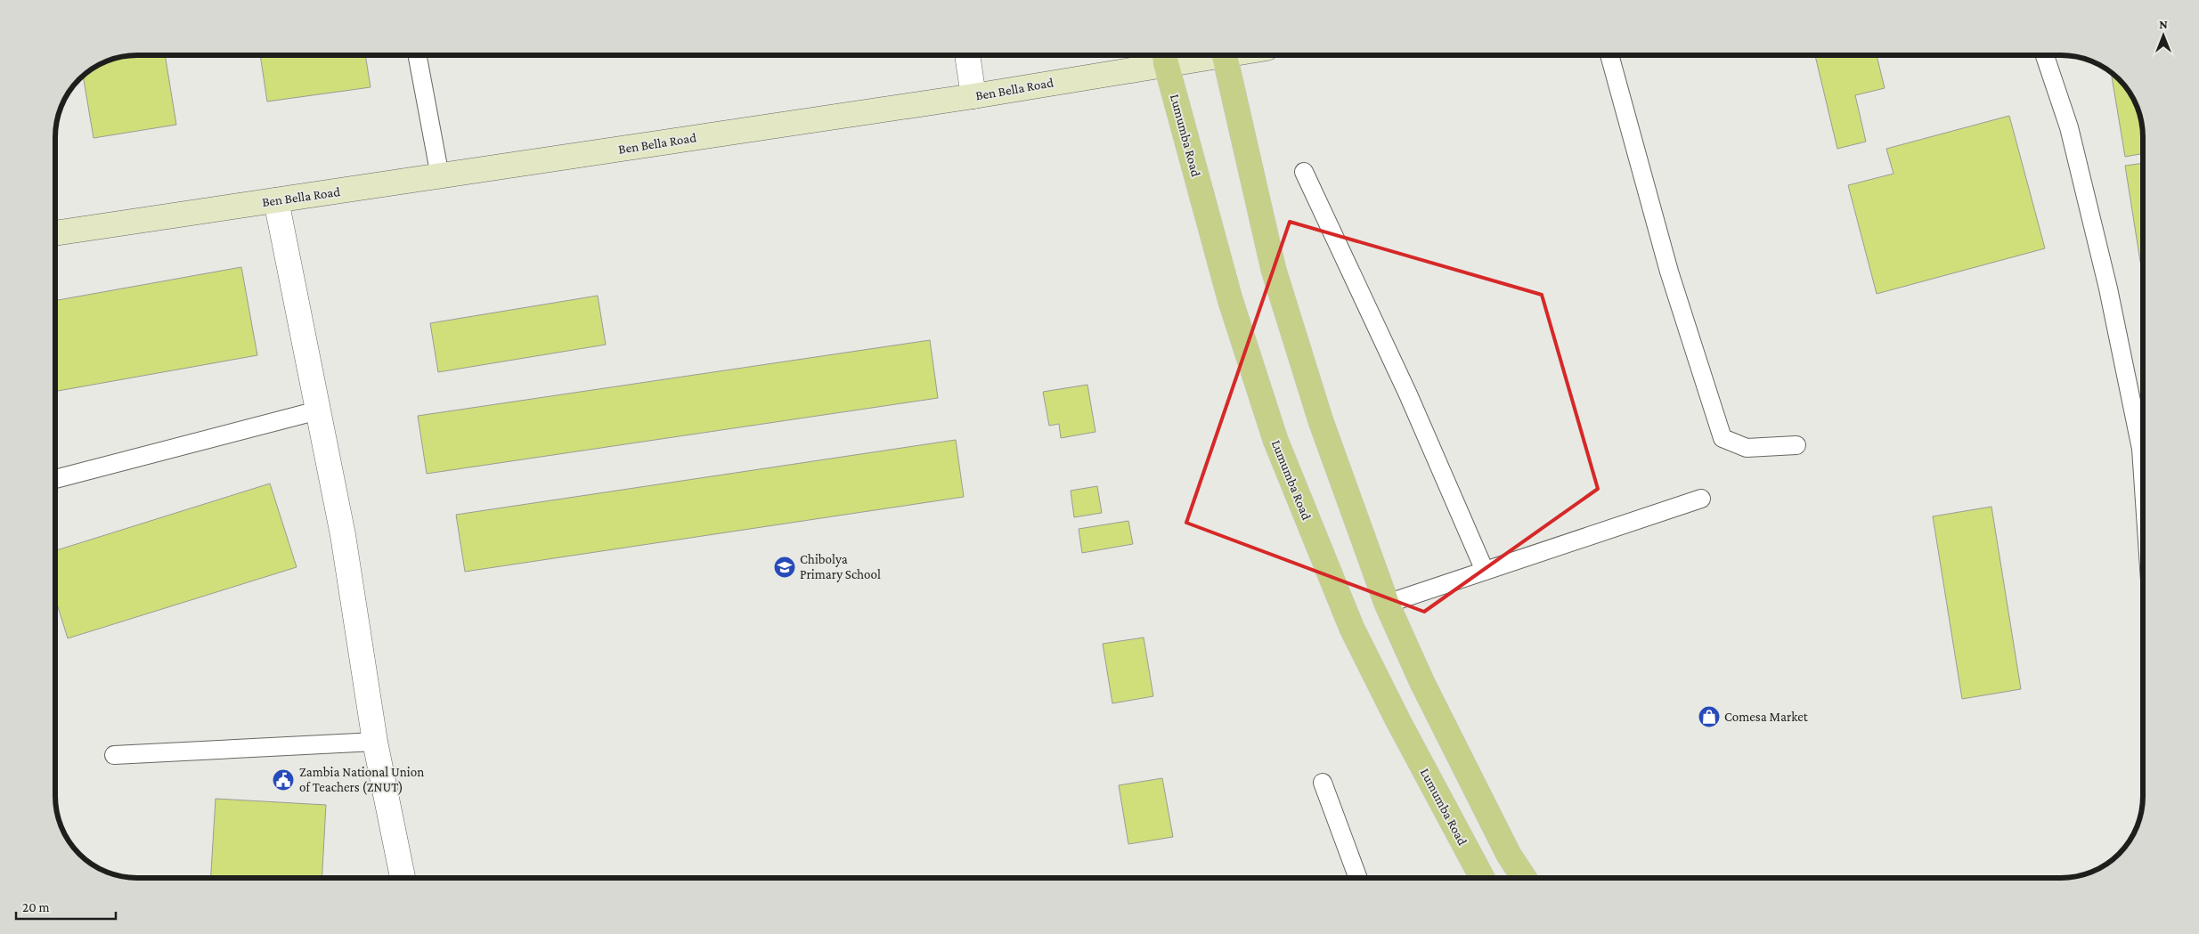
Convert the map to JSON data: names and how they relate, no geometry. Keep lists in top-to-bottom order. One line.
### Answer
{"streets":{"main road":["Ben Bella Road","Lumumba Road"]},"crossings":[["Ben Bella Road","Lumumba Road"]],"places":{"school or university":["Chibolya Primary School"],"shop":["Comesa Market"],"public building":["Zambia National Union of Teachers (ZNUT)"]},"scale_bar":"20 m","north":"top"}
